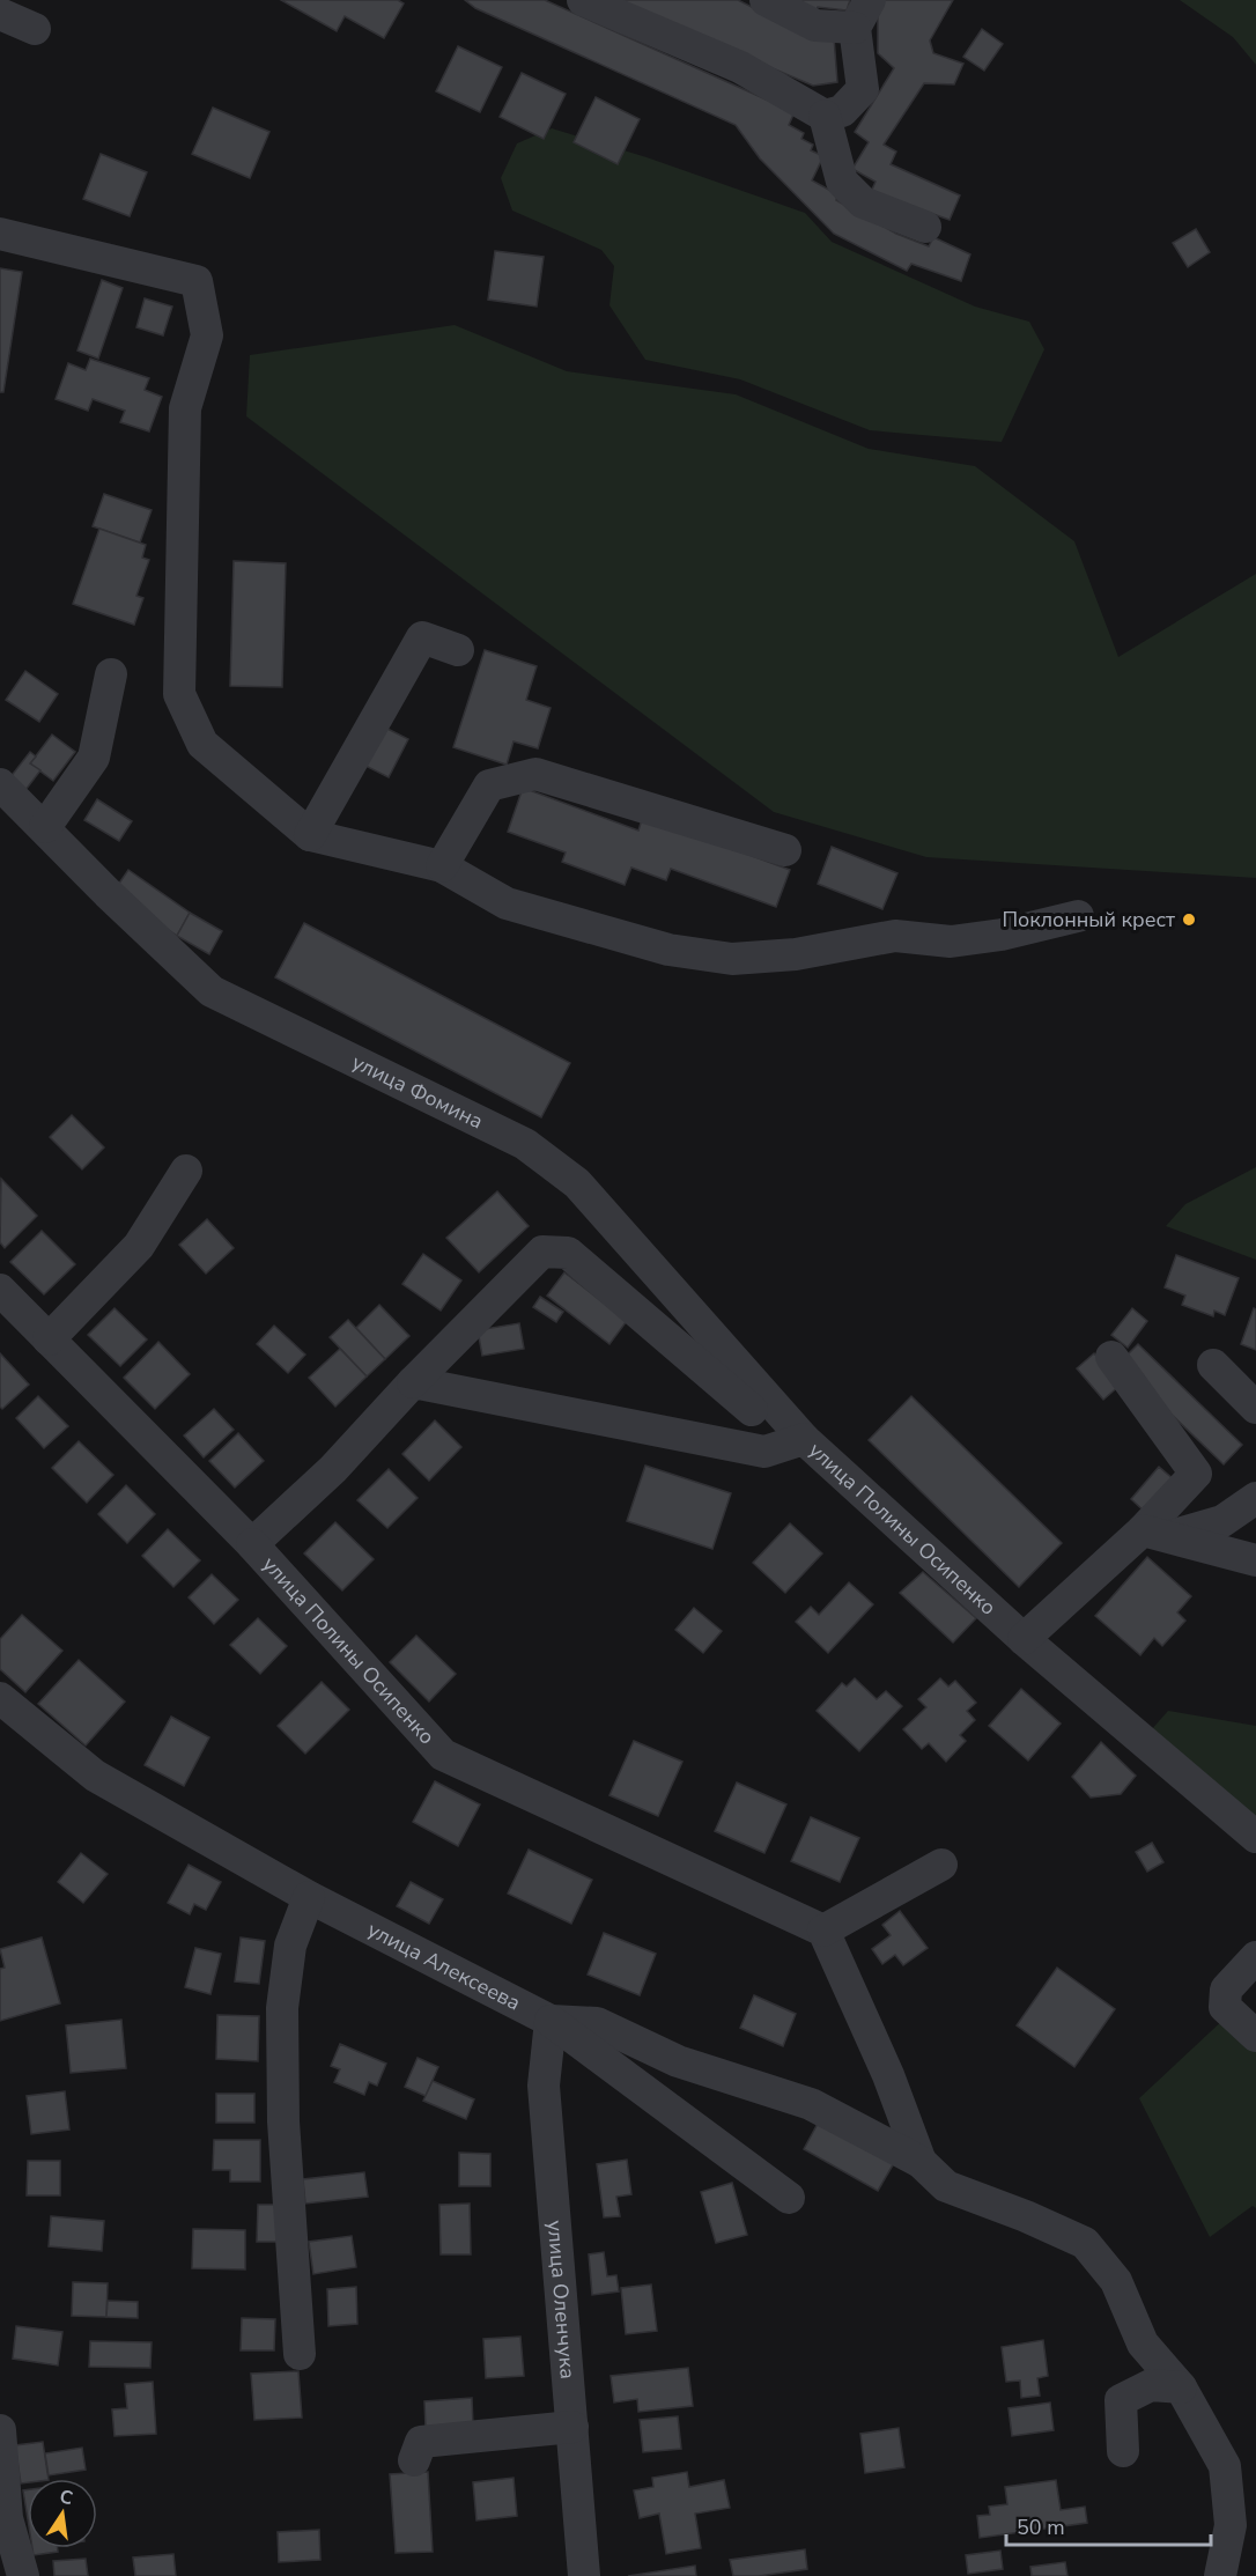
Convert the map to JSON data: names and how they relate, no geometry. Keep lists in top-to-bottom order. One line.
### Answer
{"streets":{"street":["улица Фомина","улица Полины Осипенко","улица Алексеева","улица Оленчука"]},"crossings":[["улица Фомина","улица Полины Осипенко"],["улица Алексеева","улица Оленчука"]],"places":["Поклонный крест"],"scale_bar":"50 m","north":"top"}
